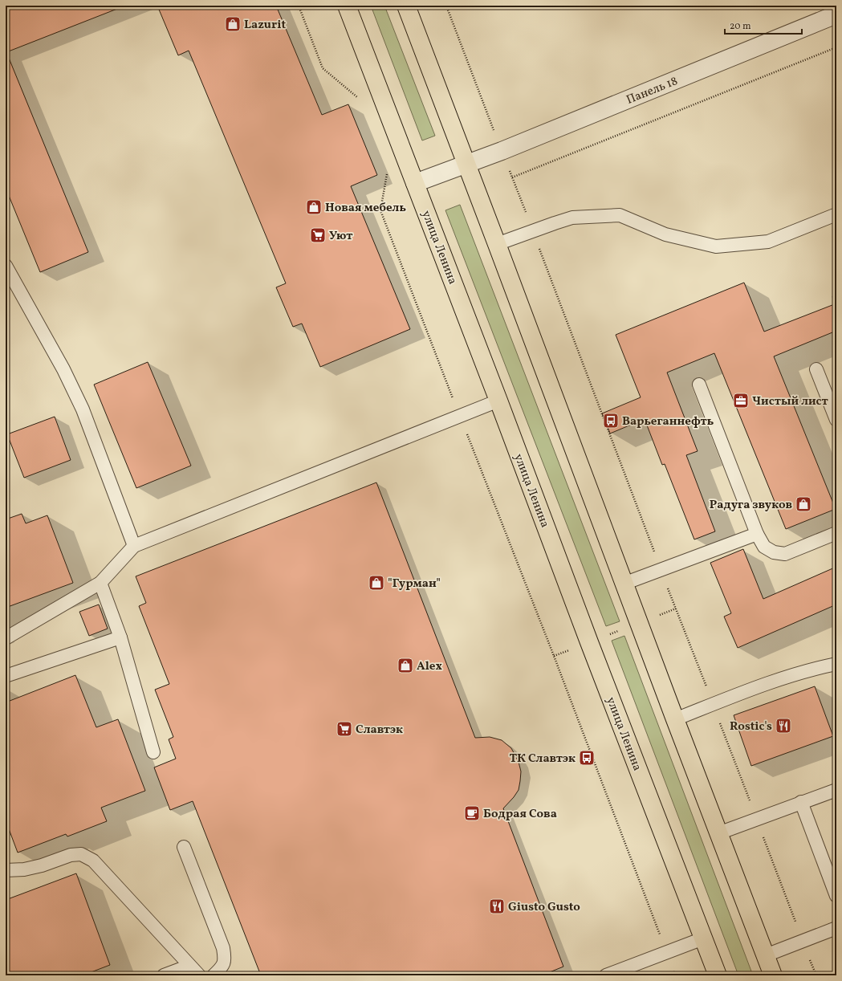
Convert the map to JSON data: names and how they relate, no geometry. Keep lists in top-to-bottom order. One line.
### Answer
{"streets":{"main road":["улица Ленина"],"street":["Панель 18"]},"crossings":[["Панель 18","улица Ленина"]],"places":{"shop":["Lazurit","Новая мебель","Радуга звуков","\"Гурман\"","Alex"],"supermarket":["Уют","Славтэк"],"office":["Чистый лист"],"bus stop":["Варьеганнефть","ТК Славтэк"],"restaurant":["Rostic's","Giusto Gusto"],"cafe":["Бодрая Сова"]},"scale_bar":"20 m"}
